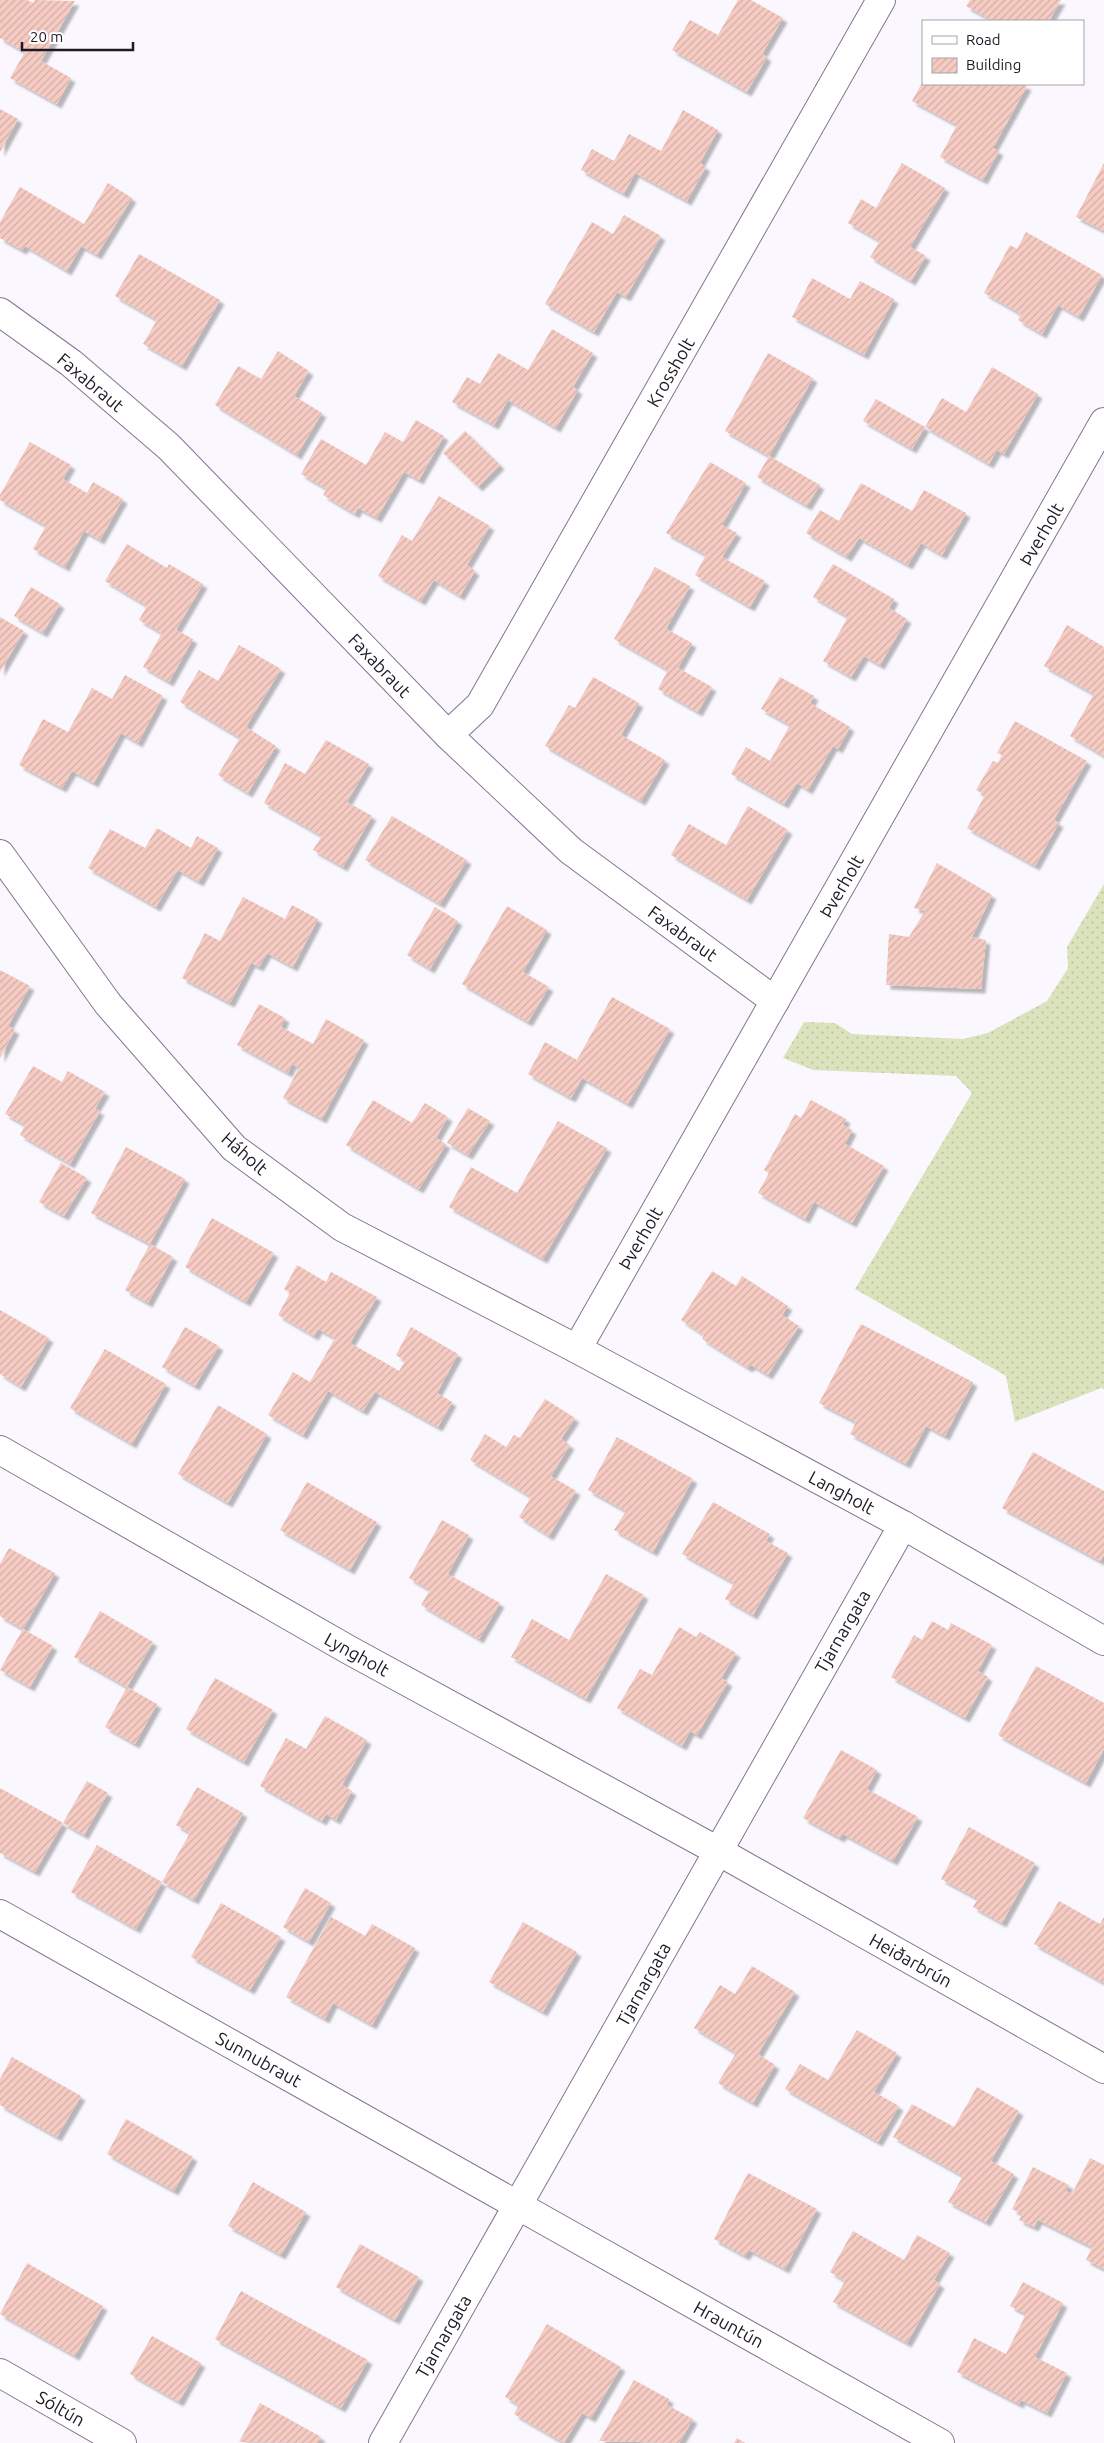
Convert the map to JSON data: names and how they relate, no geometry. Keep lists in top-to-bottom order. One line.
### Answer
{"streets":{"street":["Krossholt","Faxabraut","Þverholt","Háholt","Langholt","Tjarnargata","Lyngholt","Heiðarbrún","Sunnubraut","Hrauntún","Sóltún"]},"crossings":[["Krossholt","Faxabraut"],["Faxabraut","Þverholt"],["Þverholt","Háholt"],["Þverholt","Langholt"],["Háholt","Langholt"],["Langholt","Tjarnargata"],["Tjarnargata","Lyngholt"],["Tjarnargata","Heiðarbrún"],["Tjarnargata","Sunnubraut"],["Tjarnargata","Hrauntún"],["Lyngholt","Heiðarbrún"],["Sunnubraut","Hrauntún"]],"legend":["Road","Building"],"scale_bar":"20 m"}
